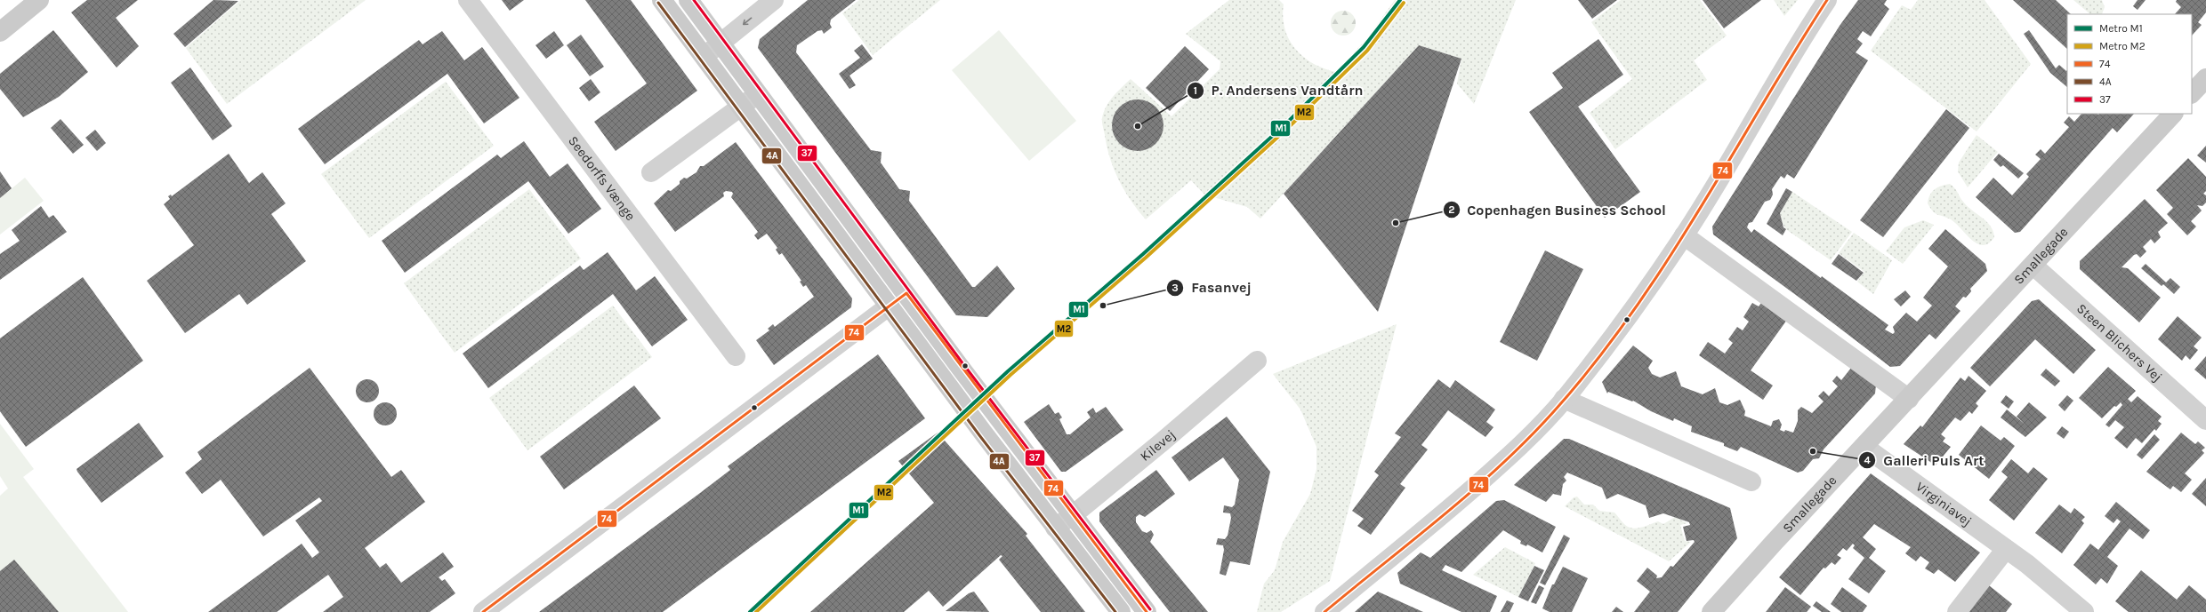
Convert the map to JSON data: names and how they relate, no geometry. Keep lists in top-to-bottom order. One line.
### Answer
{"streets":{"street":["Seedorffs Vænge","Smallegade","Steen Blichers Vej","Kilevej","Virginiavej"]},"crossings":[["Smallegade","Steen Blichers Vej"],["Smallegade","Virginiavej"]],"places":["P. Andersens Vandtårn","Copenhagen Business School","Fasanvej","Galleri Puls Art"],"lines":["metro line M1","transit line 74","transit line 37","metro line M2","transit line 4A"],"legend":["Metro M1","Metro M2","74","4A","37"]}
